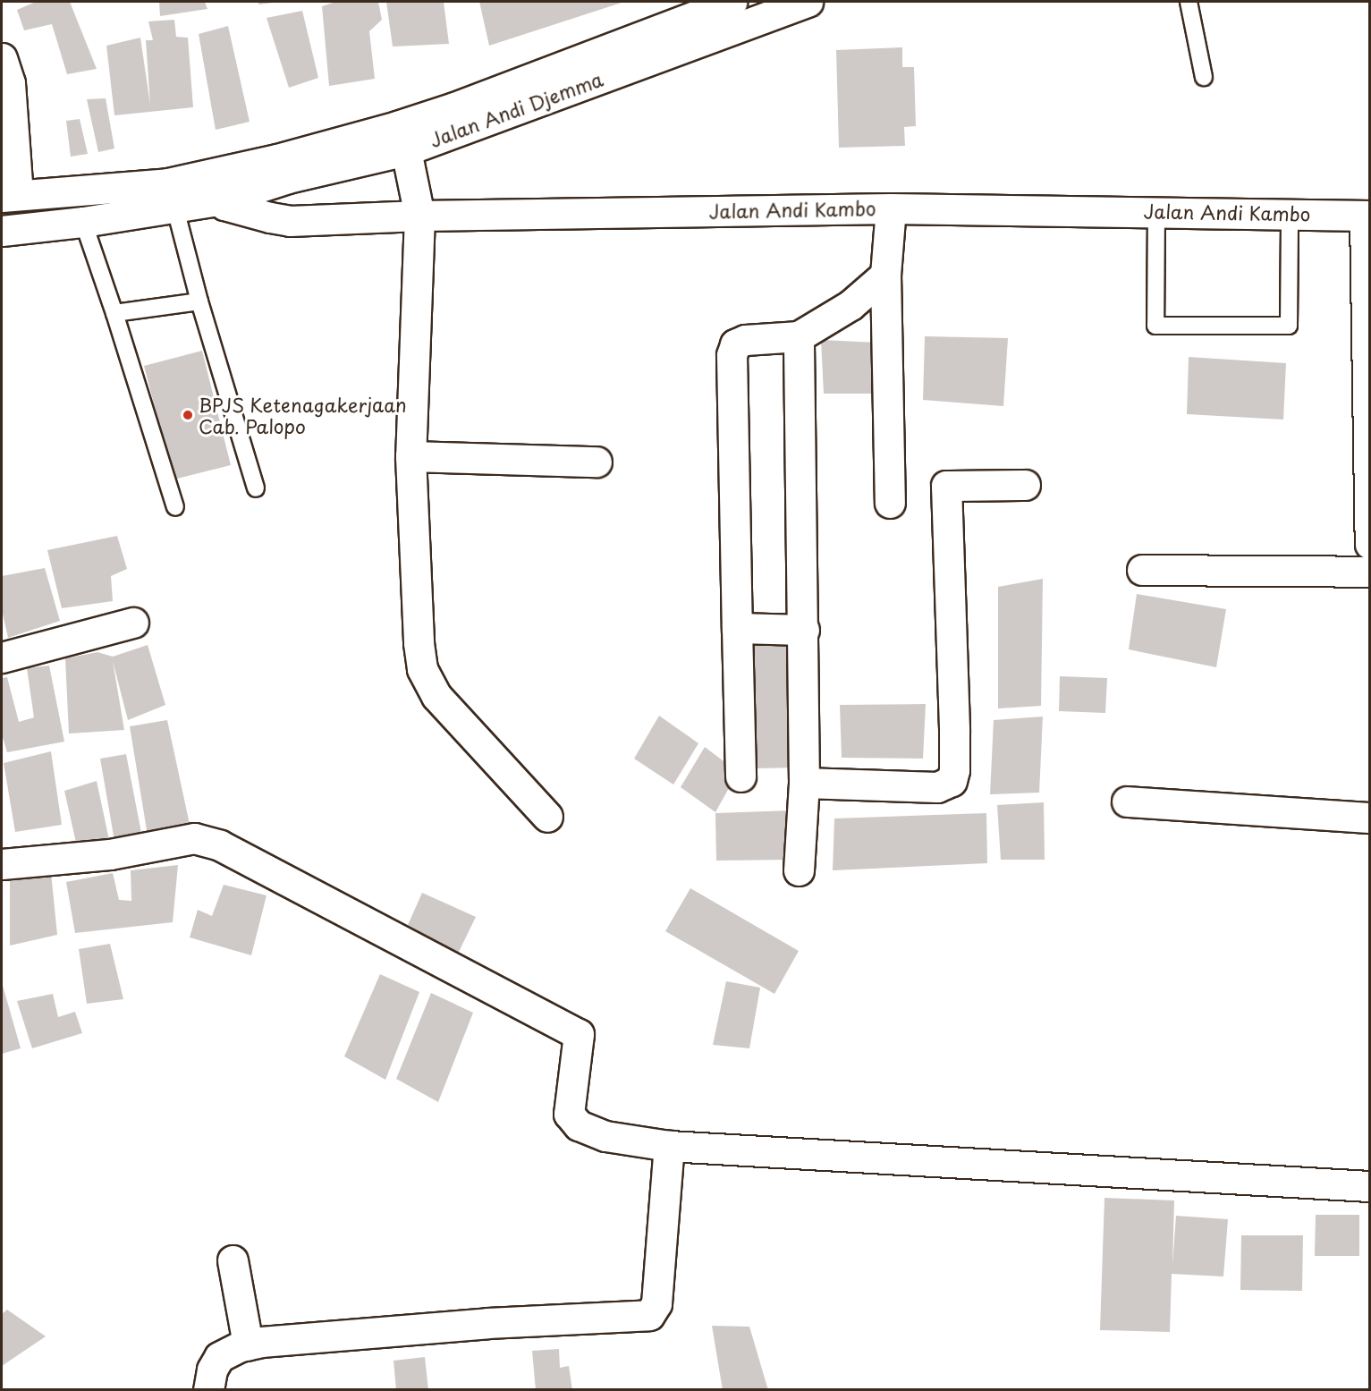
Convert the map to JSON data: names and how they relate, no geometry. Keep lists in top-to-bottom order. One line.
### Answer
{"streets":{"main road":["Jalan Andi Djemma","Jalan Andi Kambo"]},"crossings":[["Jalan Andi Djemma","Jalan Andi Kambo"]],"places":["BPJS Ketenagakerjaan Cab. Palopo"]}
